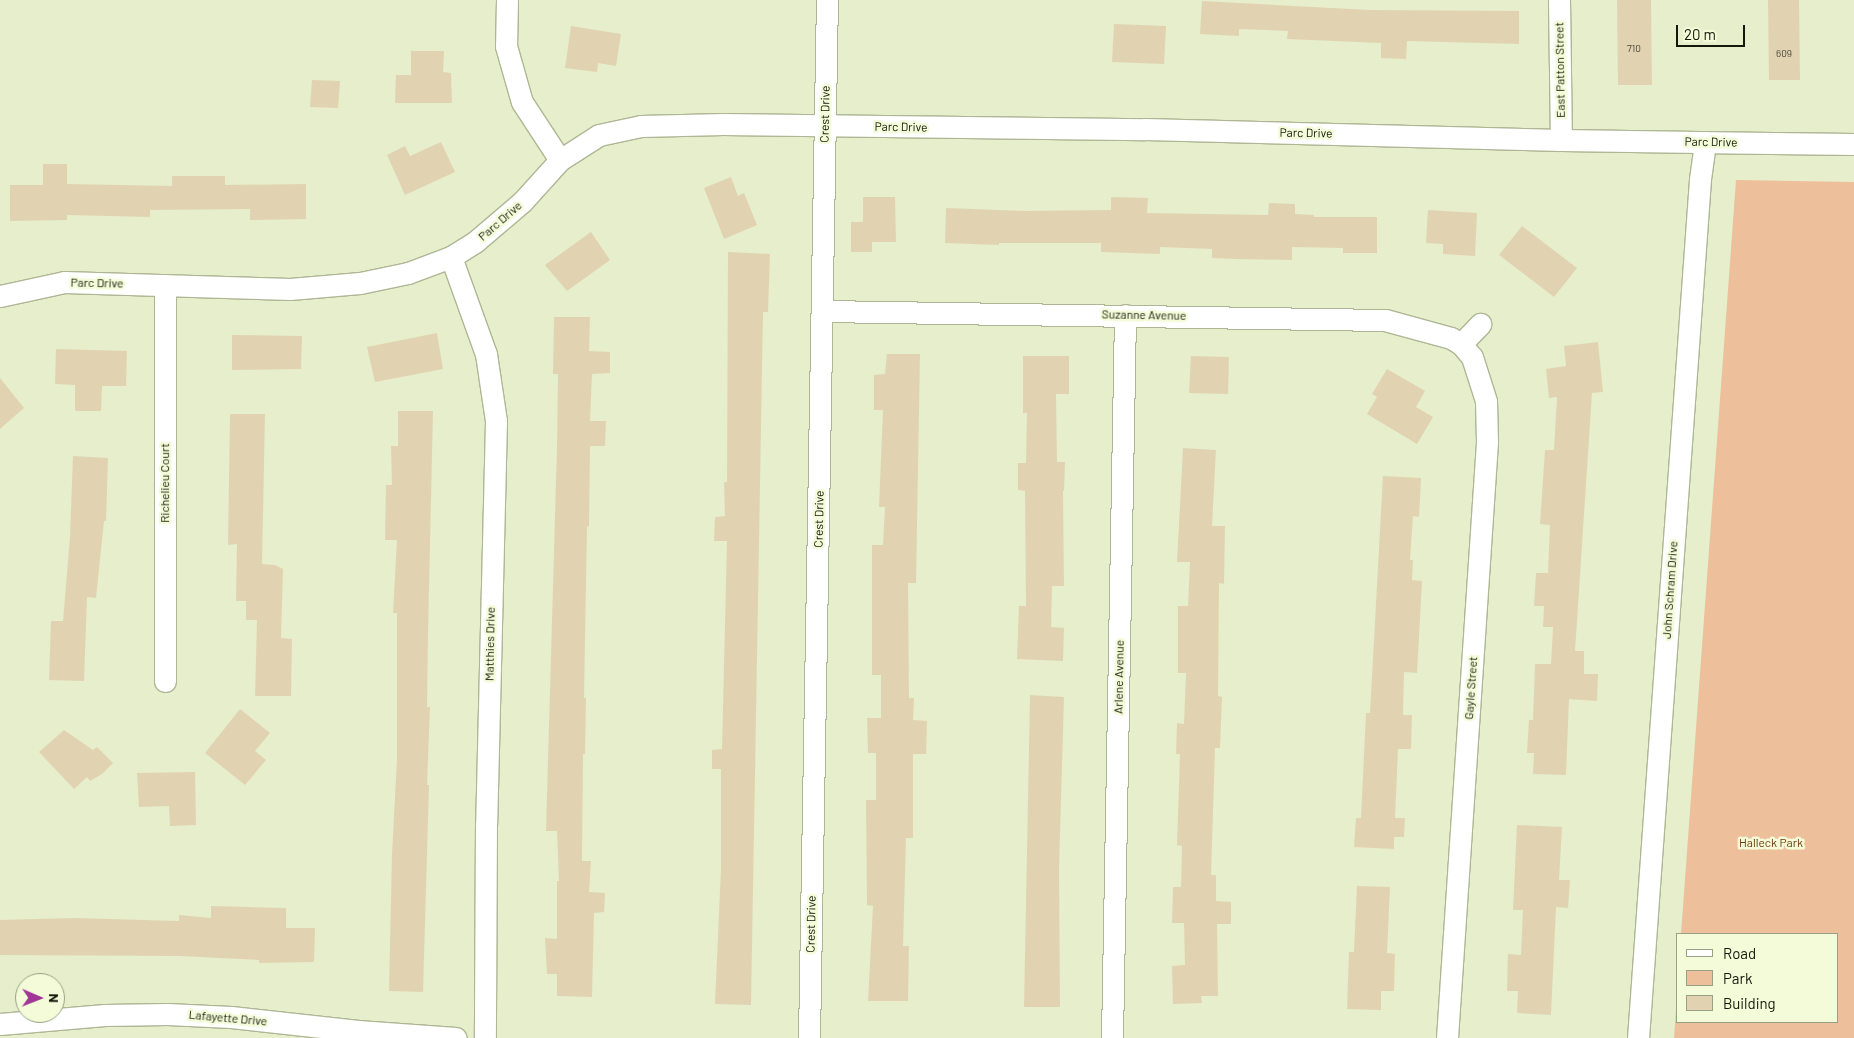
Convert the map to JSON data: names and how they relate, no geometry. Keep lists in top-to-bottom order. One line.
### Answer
{"streets":{"street":["East Patton Street","Crest Drive","Parc Drive","Suzanne Avenue","Richelieu Court","John Schram Drive","Matthies Drive","Arlene Avenue","Gayle Street","Lafayette Drive"]},"crossings":[["East Patton Street","Parc Drive"],["Crest Drive","Parc Drive"],["Crest Drive","Suzanne Avenue"],["Parc Drive","Richelieu Court"],["Parc Drive","John Schram Drive"],["Parc Drive","Matthies Drive"],["Suzanne Avenue","Arlene Avenue"],["Suzanne Avenue","Gayle Street"]],"parks":["Halleck Park"],"house_numbers":["710","609"],"legend":["Road","Park","Building"],"scale_bar":"20 m","north":"right"}
